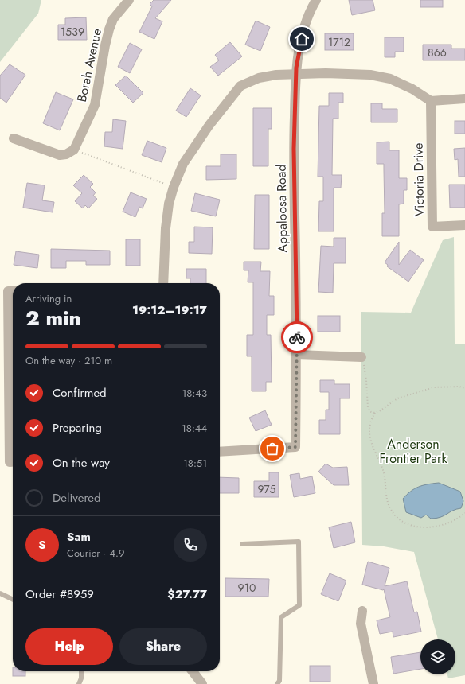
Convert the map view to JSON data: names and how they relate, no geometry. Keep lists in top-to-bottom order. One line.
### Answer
{"streets":{"street":["Borah Avenue","Victoria Drive","Appaloosa Road"]},"parks":["Anderson Frontier Park"],"house_numbers":["1539","1712","866","975","910"],"page":{"heading":["2 min","Arriving in","19:12–19:17"],"panel":["Sam","Courier · 4.9","Order #8959","$27.77"],"bar":"On the way · 210 m","list":[["Confirmed","18:43"],["Preparing","18:44"],["On the way","18:51"],"Delivered"],"round":"S","buttons":["Help","Share"]}}
